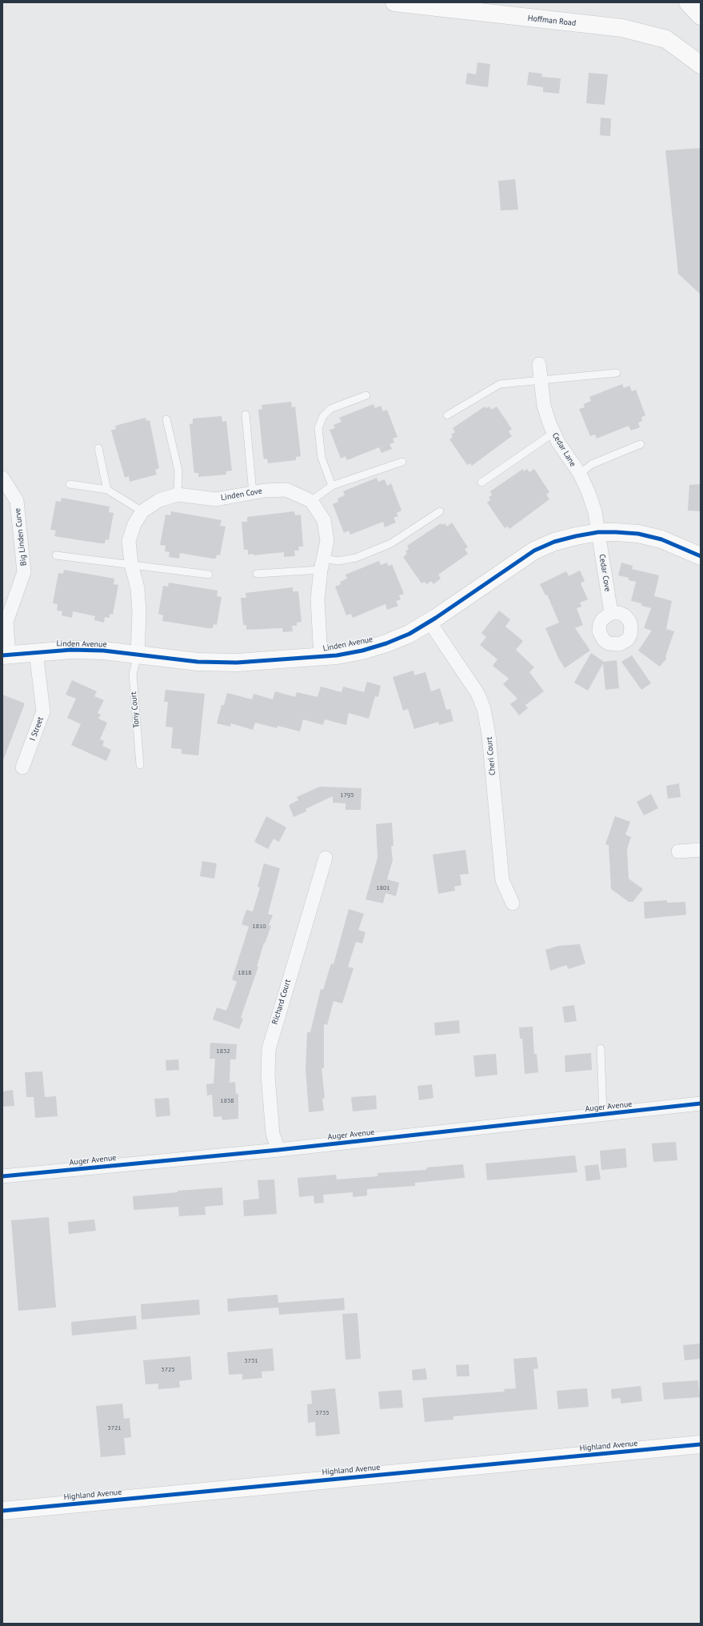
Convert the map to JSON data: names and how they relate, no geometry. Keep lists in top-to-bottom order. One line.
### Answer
{"streets":{"street":["Hoffman Road","Cedar Lane","Linden Cove","Big Linden Curve","Cedar Cove","Linden Avenue","I Street","Cheri Court","Richard Court","Auger Avenue","Highland Avenue"],"lane":["Tony Court"]},"crossings":[["Cedar Lane","Cedar Cove"],["Cedar Lane","Linden Avenue"],["Linden Cove","Linden Avenue"],["Linden Cove","Tony Court"],["Big Linden Curve","Linden Avenue"],["Cedar Cove","Linden Avenue"],["Linden Avenue","Tony Court"],["Linden Avenue","I Street"],["Linden Avenue","Cheri Court"],["Richard Court","Auger Avenue"]],"house_numbers":["1795","1801","1810","1818","1832","1838","3731","3725","3735","3721"]}
